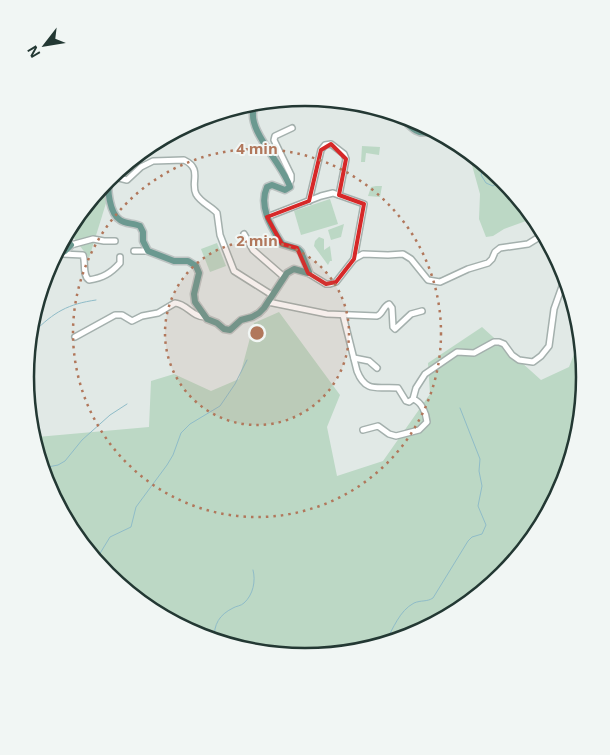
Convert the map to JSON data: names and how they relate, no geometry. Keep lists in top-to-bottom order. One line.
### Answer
{"north":"bottom left","rings":["4 min","2 min"]}
